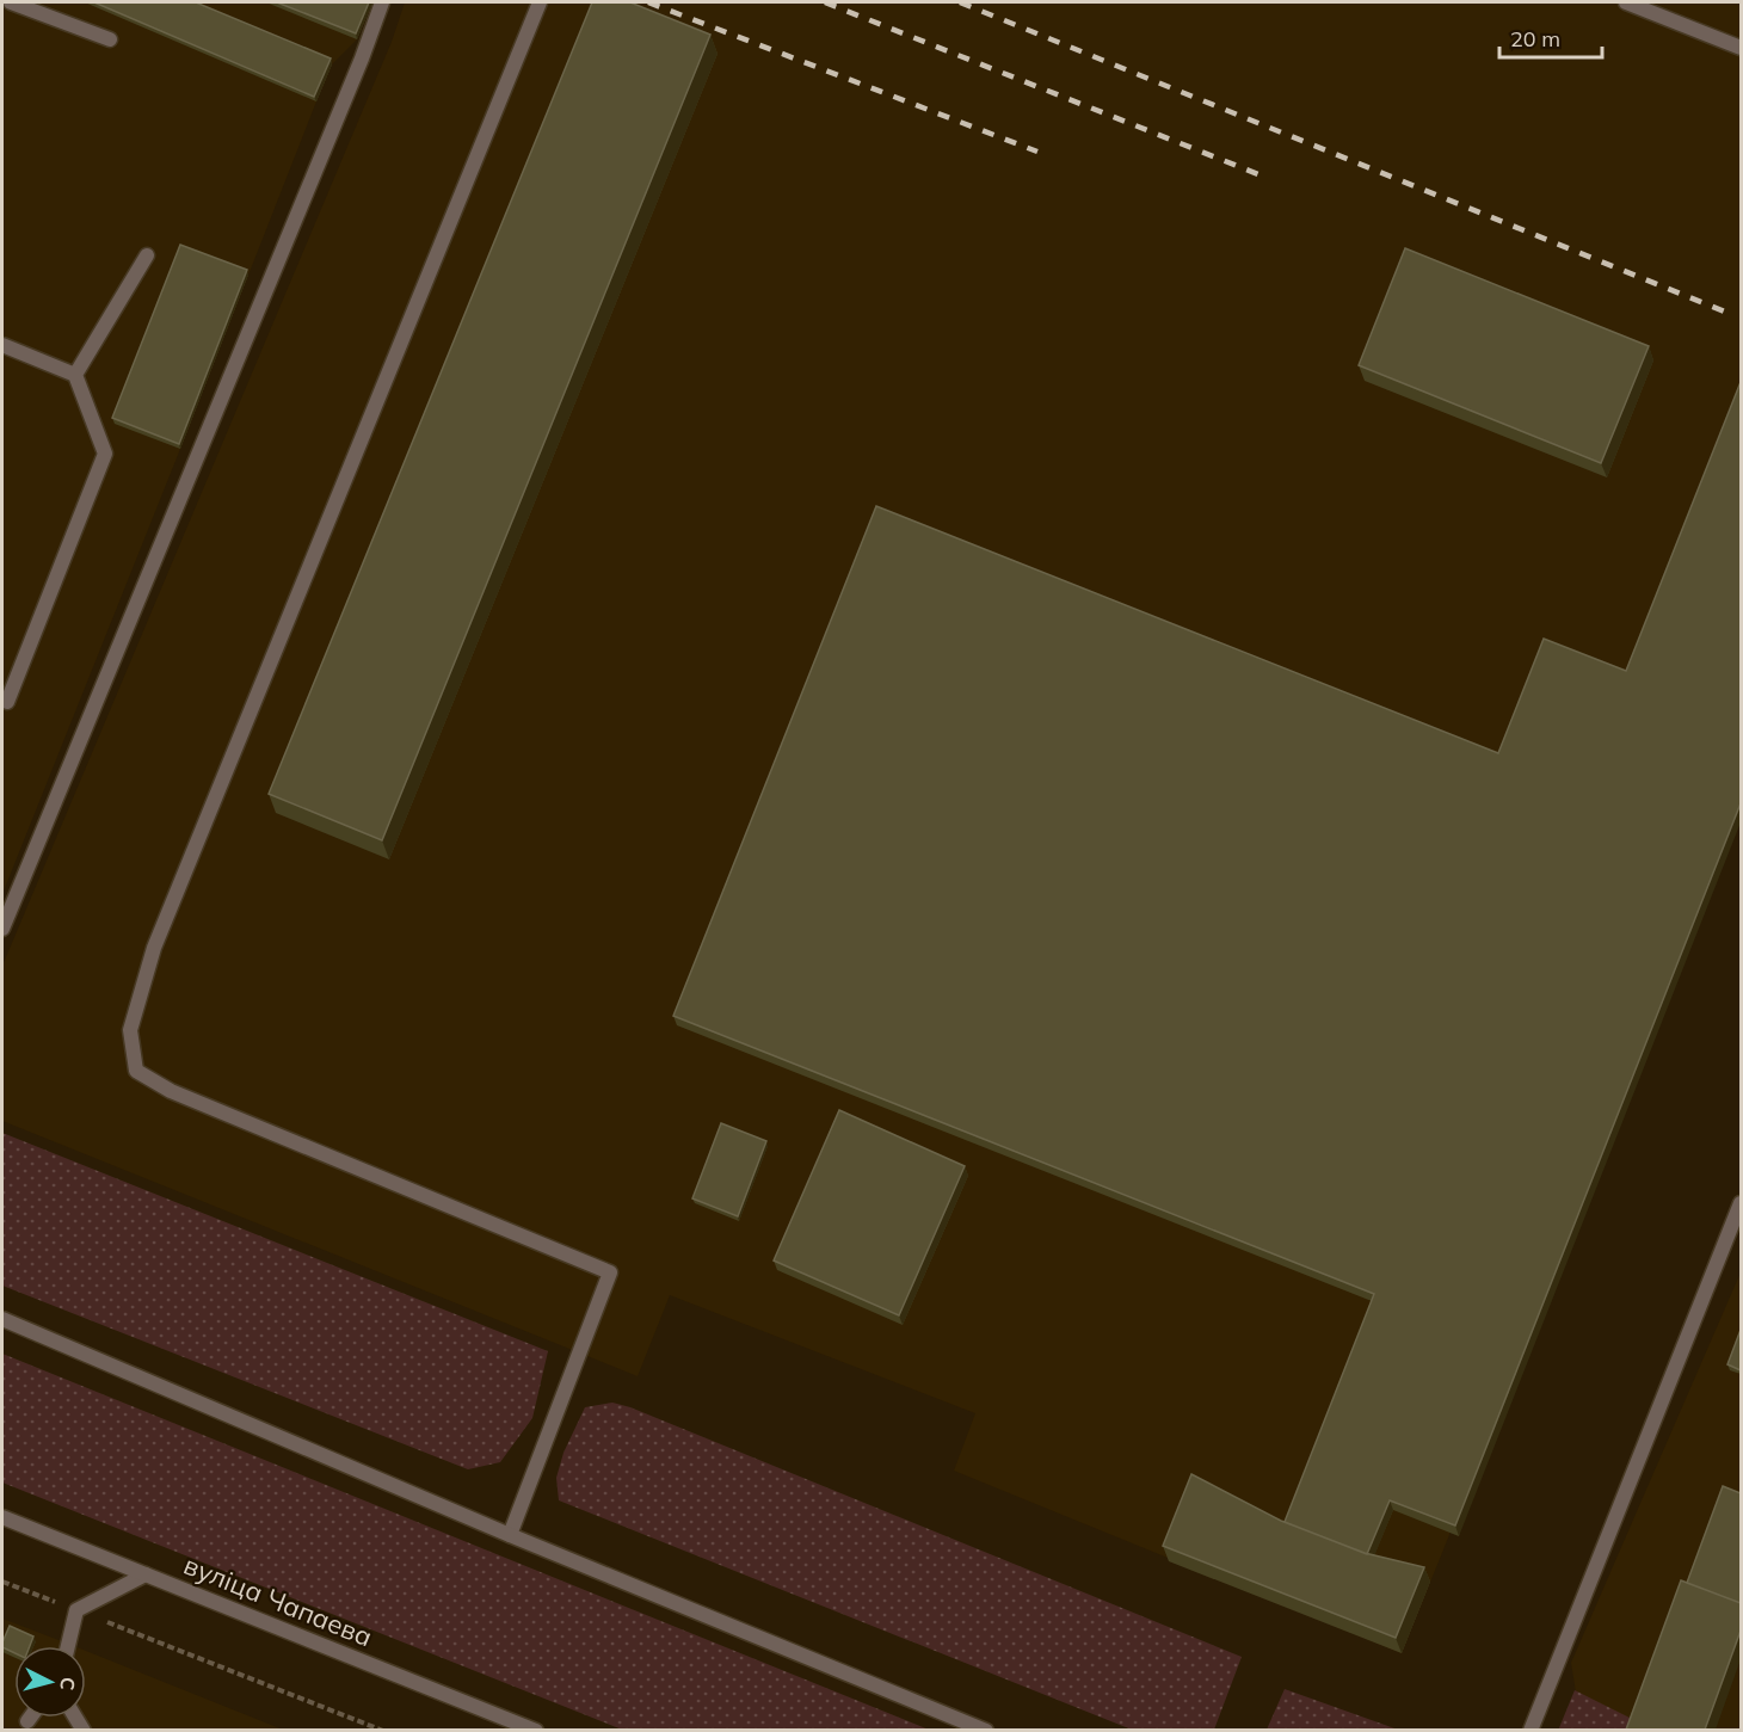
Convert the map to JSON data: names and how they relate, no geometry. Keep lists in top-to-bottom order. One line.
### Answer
{"streets":{"street":["вуліца Чапаева"]},"scale_bar":"20 m","north":"right"}
